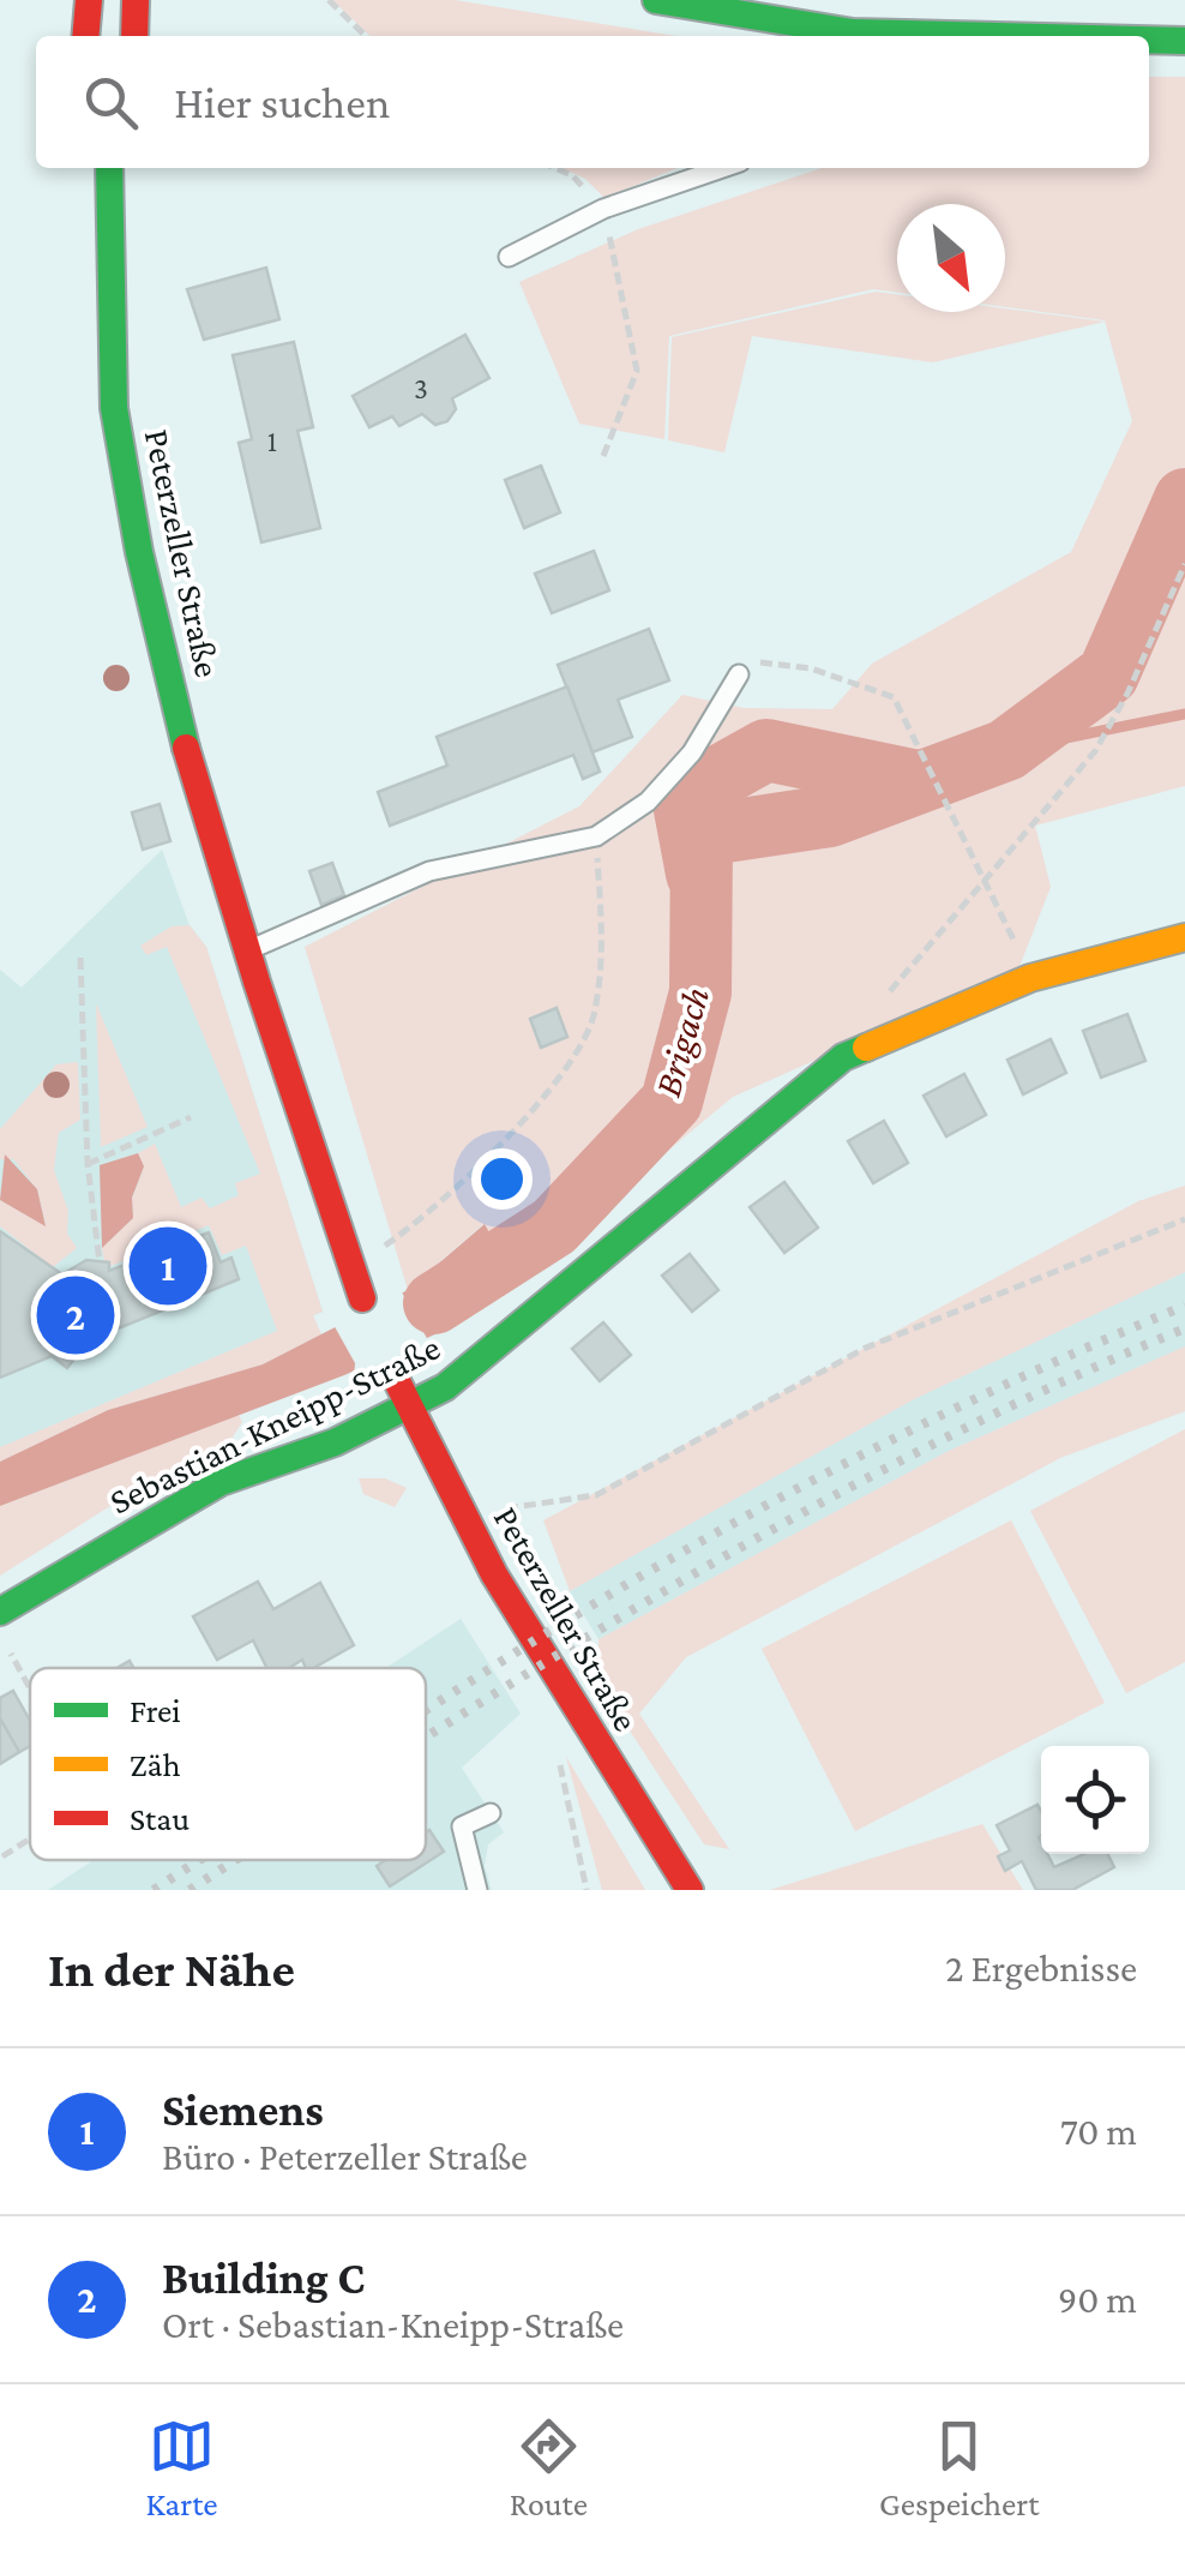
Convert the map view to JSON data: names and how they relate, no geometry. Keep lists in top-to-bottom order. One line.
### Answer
{"streets":{"main road":["Peterzeller Straße","Sebastian-Kneipp-Straße"]},"crossings":[["Peterzeller Straße","Sebastian-Kneipp-Straße"]],"water":["Brigach"],"house_numbers":["3","1"],"legend":["Frei","Zäh","Stau"],"north":"bottom right","page":{"search":"Hier suchen","pins":["1","2"],"heading":["In der Nähe","2 Ergebnisse"],"list":[{"mark":"1","name":"Siemens","note":"Büro · Peterzeller Straße","value":"70 m"},{"mark":"2","name":"Building C","note":"Ort · Sebastian-Kneipp-Straße","value":"90 m"}],"nav":["Karte","Route","Gespeichert"]}}
